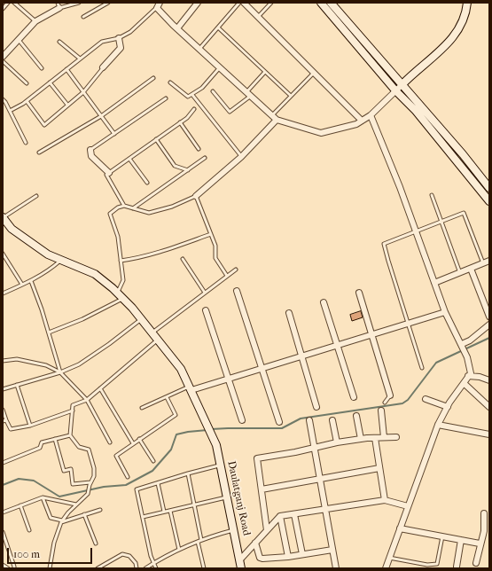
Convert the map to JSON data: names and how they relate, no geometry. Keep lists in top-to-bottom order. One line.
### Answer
{"streets":{"street":["Daulatganj Road"]},"scale_bar":"100 m"}
